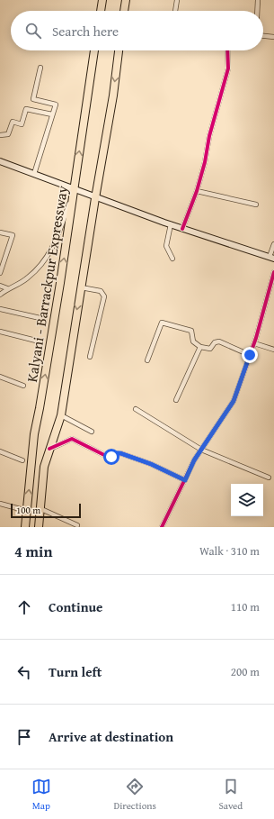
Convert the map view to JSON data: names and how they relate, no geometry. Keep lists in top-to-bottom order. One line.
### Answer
{"streets":{"highway":["Kalyani - Barrackpur Expressway"]},"scale_bar":"100 m","page":{"search":"Search here","scale":"100 m","heading":["4 min","Walk · 310 m"],"list":[["Continue","110 m"],["Turn left","200 m"],"Arrive at destination"],"nav":["Map","Directions","Saved"]}}
